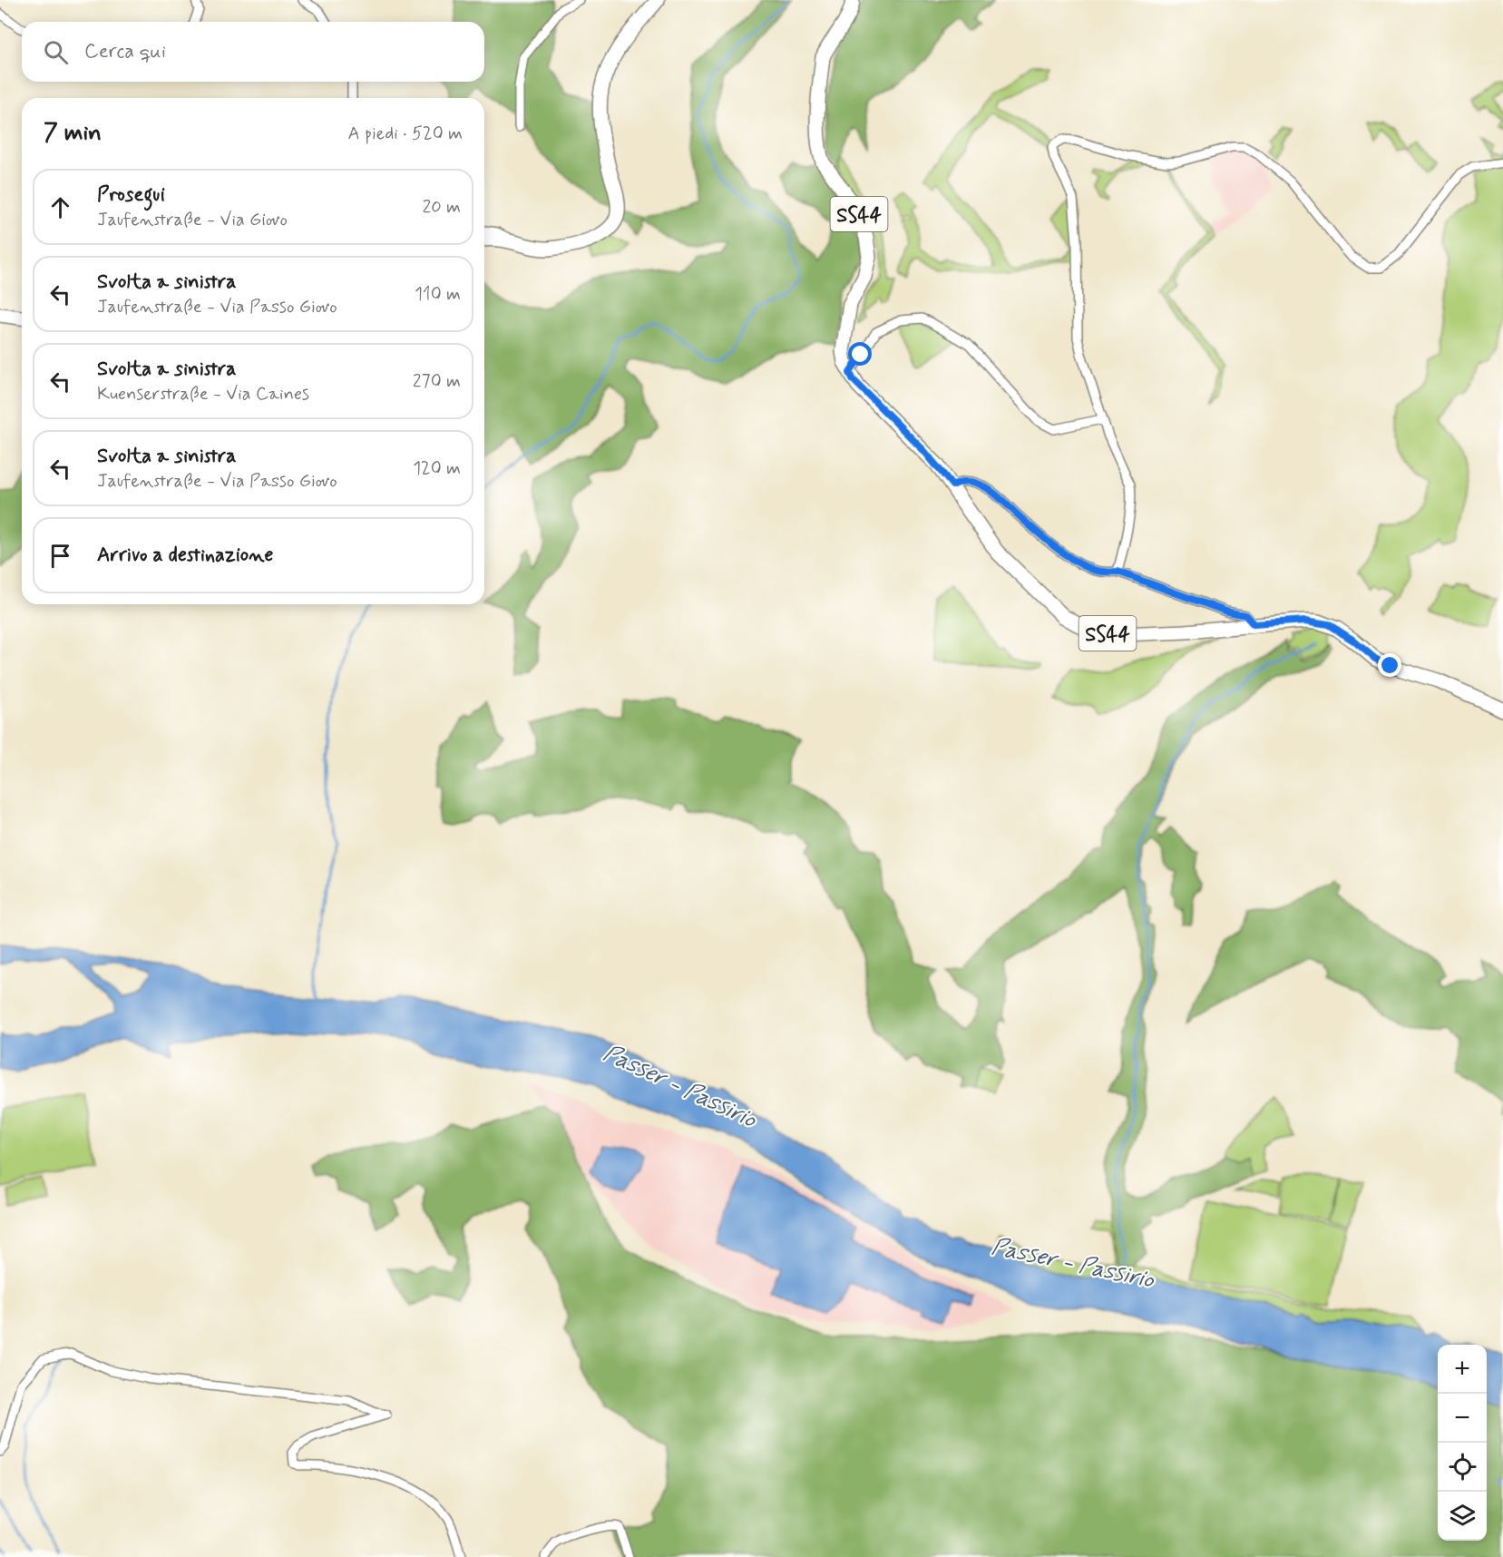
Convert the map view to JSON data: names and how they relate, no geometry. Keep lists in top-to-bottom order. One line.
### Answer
{"streets":{"main road":["SS44"]},"water":["Passer - Passirio"],"page":{"search":"Cerca qui","heading":["7 min","A piedi · 520 m"],"list":[["Prosegui","Jaufenstraße - Via Giovo","20 m"],["Svolta a sinistra","Jaufenstraße - Via Passo Giovo","110 m"],["Svolta a sinistra","Kuenserstraße - Via Caines","270 m"],["Svolta a sinistra","Jaufenstraße - Via Passo Giovo","120 m"],"Arrivo a destinazione"],"map_buttons":["+","−"]}}
